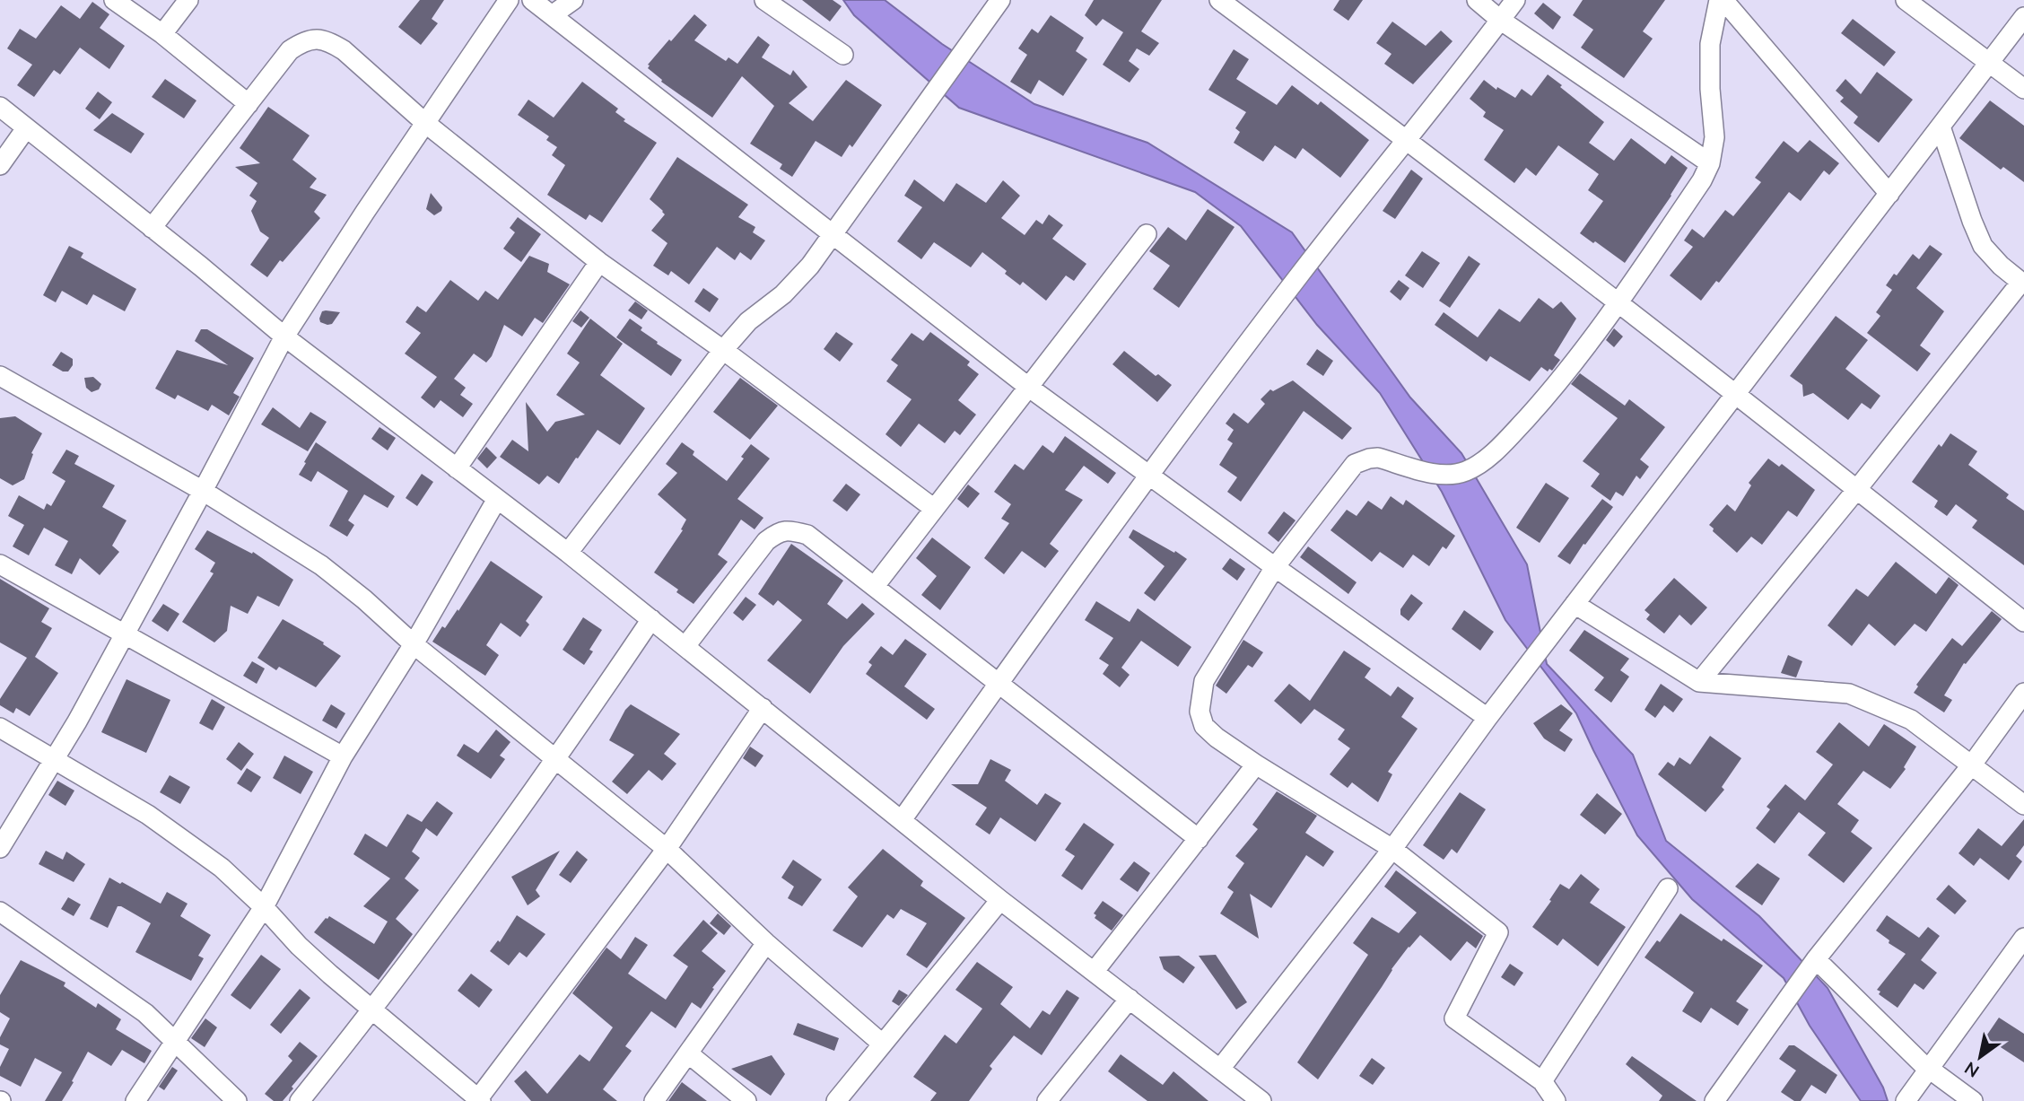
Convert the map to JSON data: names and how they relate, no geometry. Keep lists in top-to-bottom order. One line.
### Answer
{"north":"bottom left"}
